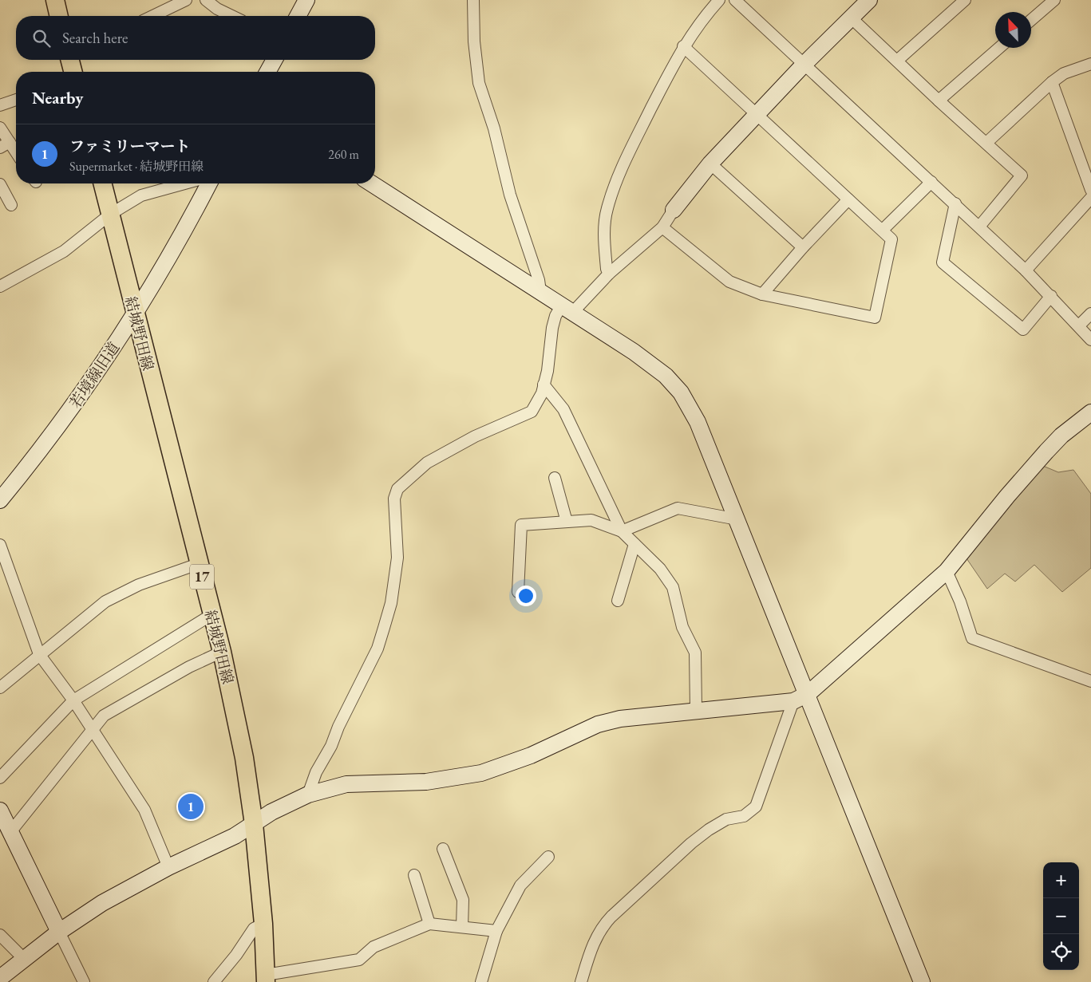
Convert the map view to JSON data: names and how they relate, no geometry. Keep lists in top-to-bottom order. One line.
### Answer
{"streets":{"main road":["結城野田線","17"],"street":["若境線旧道"]},"crossings":[["結城野田線","若境線旧道"]],"north":"top left","page":{"search":"Search here","heading":"Nearby","list":[{"mark":"1","name":"ファミリーマート","note":"Supermarket · 結城野田線","value":"260 m"}],"pins":"1","map_buttons":["+","−"]}}
